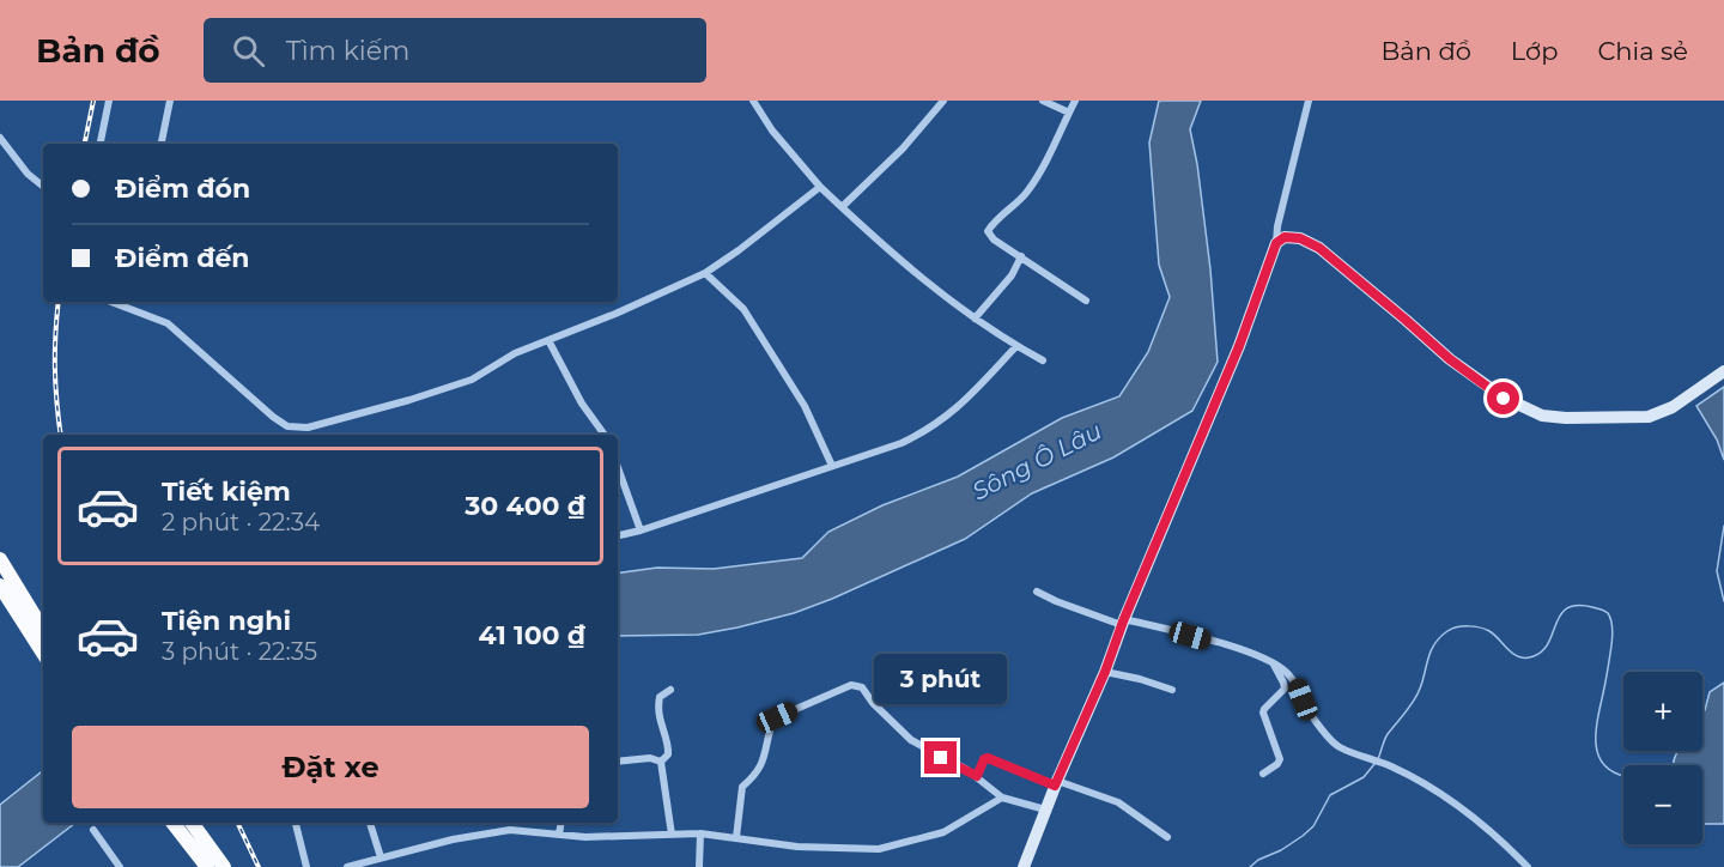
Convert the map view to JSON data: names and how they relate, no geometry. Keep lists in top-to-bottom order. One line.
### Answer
{"water":["Sông Ô Lâu"],"page":{"header":"Bản đồ","search":"Tìm kiếm","nav":["Bản đồ","Lớp","Chia sẻ"],"banner":["Điểm đón","Điểm đến"],"list":[{"name":"Tiết kiệm","note":"2 phút · 22:34","value":"30 400 ₫"},{"name":"Tiện nghi","note":"3 phút · 22:35","value":"41 100 ₫"}],"bubble":"3 phút","map_buttons":["+","−"],"buttons":"Đặt xe"}}
